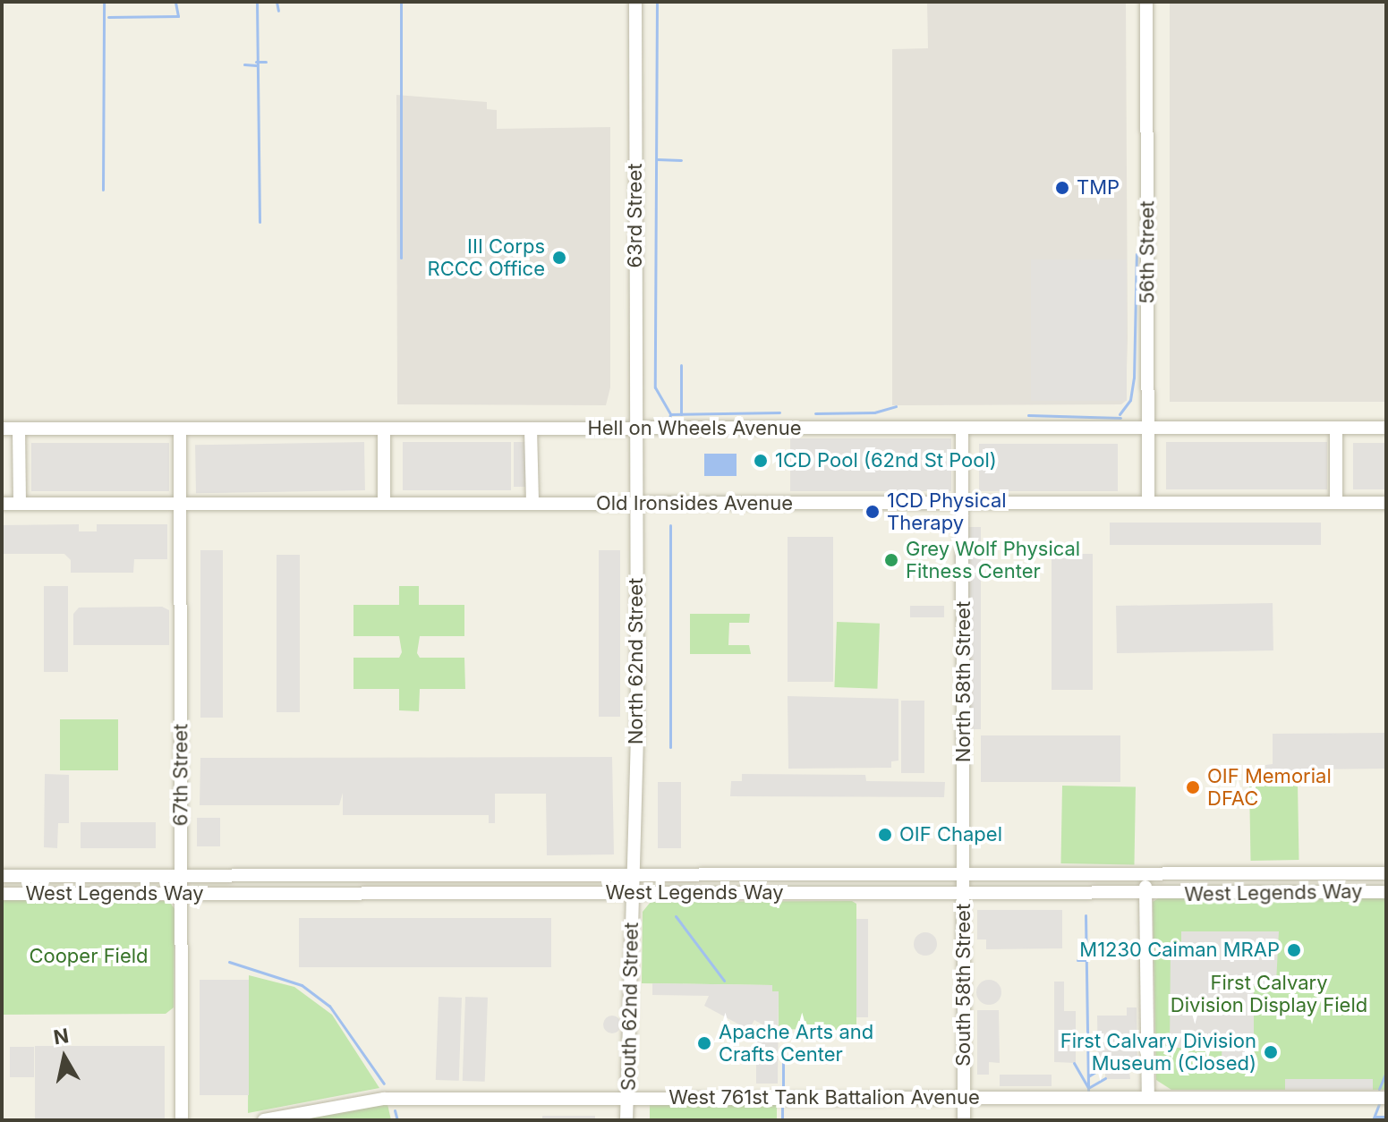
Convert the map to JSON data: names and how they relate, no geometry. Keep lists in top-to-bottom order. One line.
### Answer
{"streets":{"street":["63rd Street","56th Street","Hell on Wheels Avenue","Old Ironsides Avenue","North 62nd Street","North 58th Street","67th Street","West Legends Way","South 58th Street","South 62nd Street","West 761st Tank Battalion Avenue"]},"crossings":[["63rd Street","Hell on Wheels Avenue"],["63rd Street","North 62nd Street"],["56th Street","Hell on Wheels Avenue"],["56th Street","Old Ironsides Avenue"],["Hell on Wheels Avenue","North 62nd Street"],["Hell on Wheels Avenue","North 58th Street"],["Hell on Wheels Avenue","67th Street"],["Old Ironsides Avenue","North 62nd Street"],["Old Ironsides Avenue","North 58th Street"],["Old Ironsides Avenue","67th Street"],["North 62nd Street","West Legends Way"],["North 62nd Street","South 62nd Street"],["North 58th Street","West Legends Way"],["North 58th Street","South 58th Street"],["67th Street","West Legends Way"],["West Legends Way","South 58th Street"],["West Legends Way","South 62nd Street"],["South 58th Street","West 761st Tank Battalion Avenue"],["South 62nd Street","West 761st Tank Battalion Avenue"]],"parks":["Cooper Field","First Calvary Division Display Field"],"places":["TMP","III Corps RCCC Office","1CD Pool (62nd St Pool)","1CD Physical Therapy","Grey Wolf Physical Fitness Center","OIF Memorial DFAC","OIF Chapel","M1230 Caiman MRAP","Apache Arts and Crafts Center","First Calvary Division Museum (Closed)"],"north":"top"}
